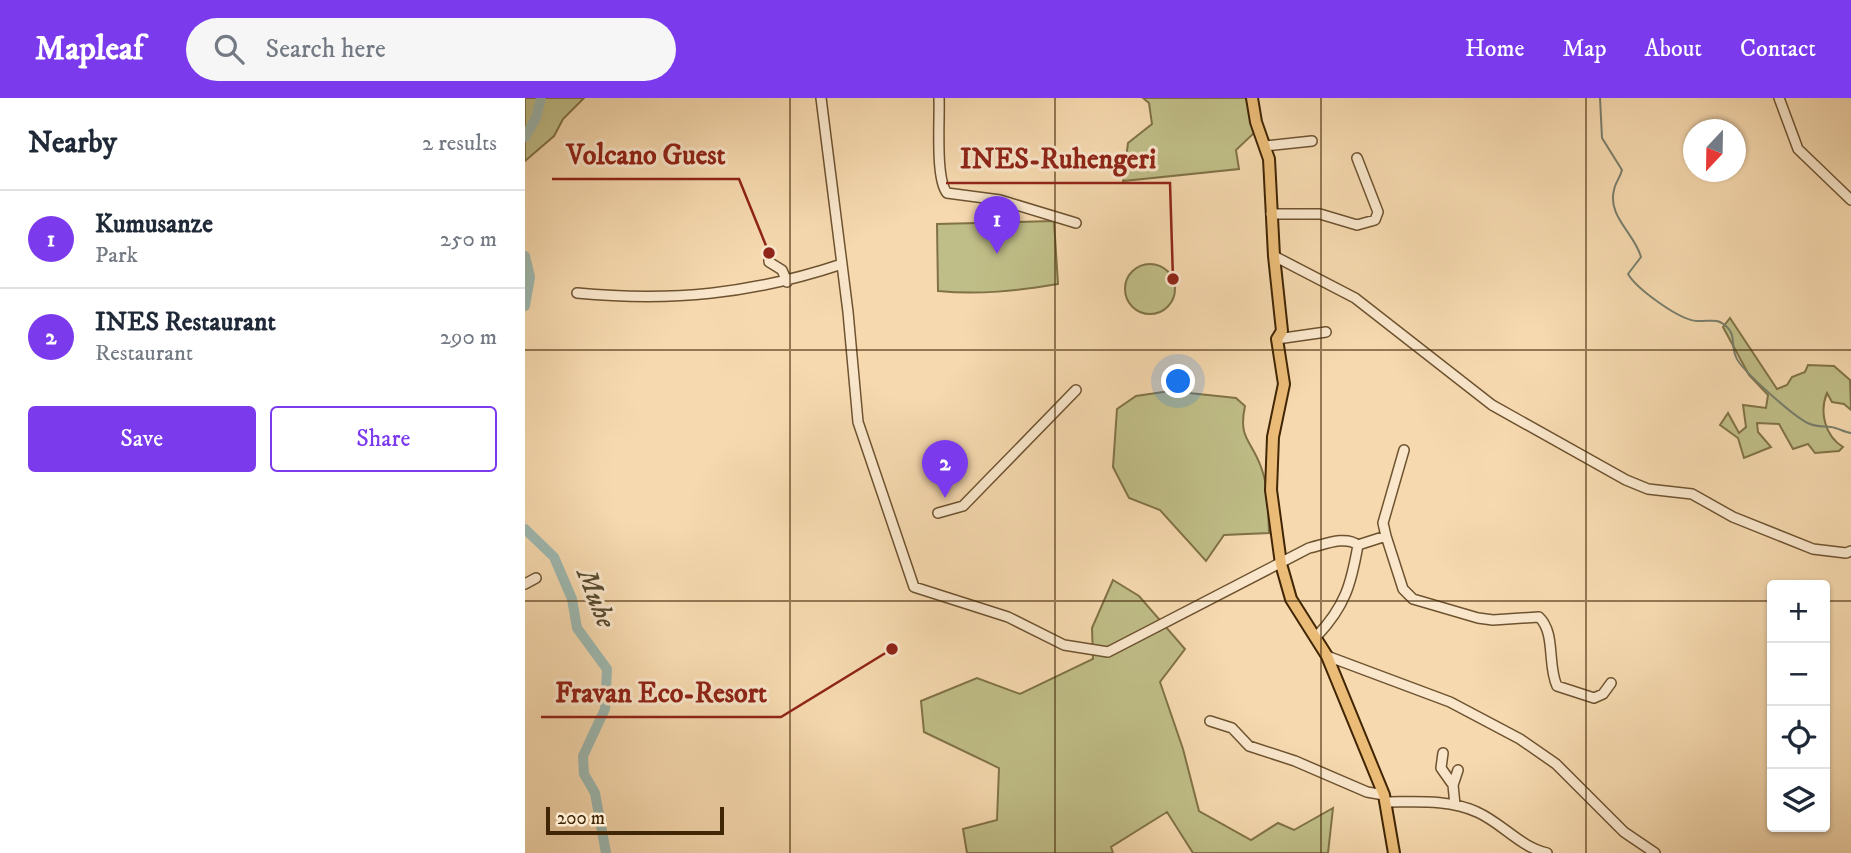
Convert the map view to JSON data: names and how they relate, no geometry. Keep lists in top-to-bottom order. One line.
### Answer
{"water":["Muhe"],"places":["Volcano Guest","INES-Ruhengeri","Fravan Eco-Resort"],"scale_bar":"200 m","north":"bottom","page":{"header":"Mapleaf","search":"Search here","nav":["Home","Map","About","Contact"],"heading":["Nearby","2 results"],"list":[{"mark":"1","name":"Kumusanze","note":"Park","value":"250 m"},{"mark":"2","name":"INES Restaurant","note":"Restaurant","value":"290 m"}],"pins":["1","2"],"buttons":["Save","Share"],"map_buttons":["+","−"],"scale":"200 m"}}
